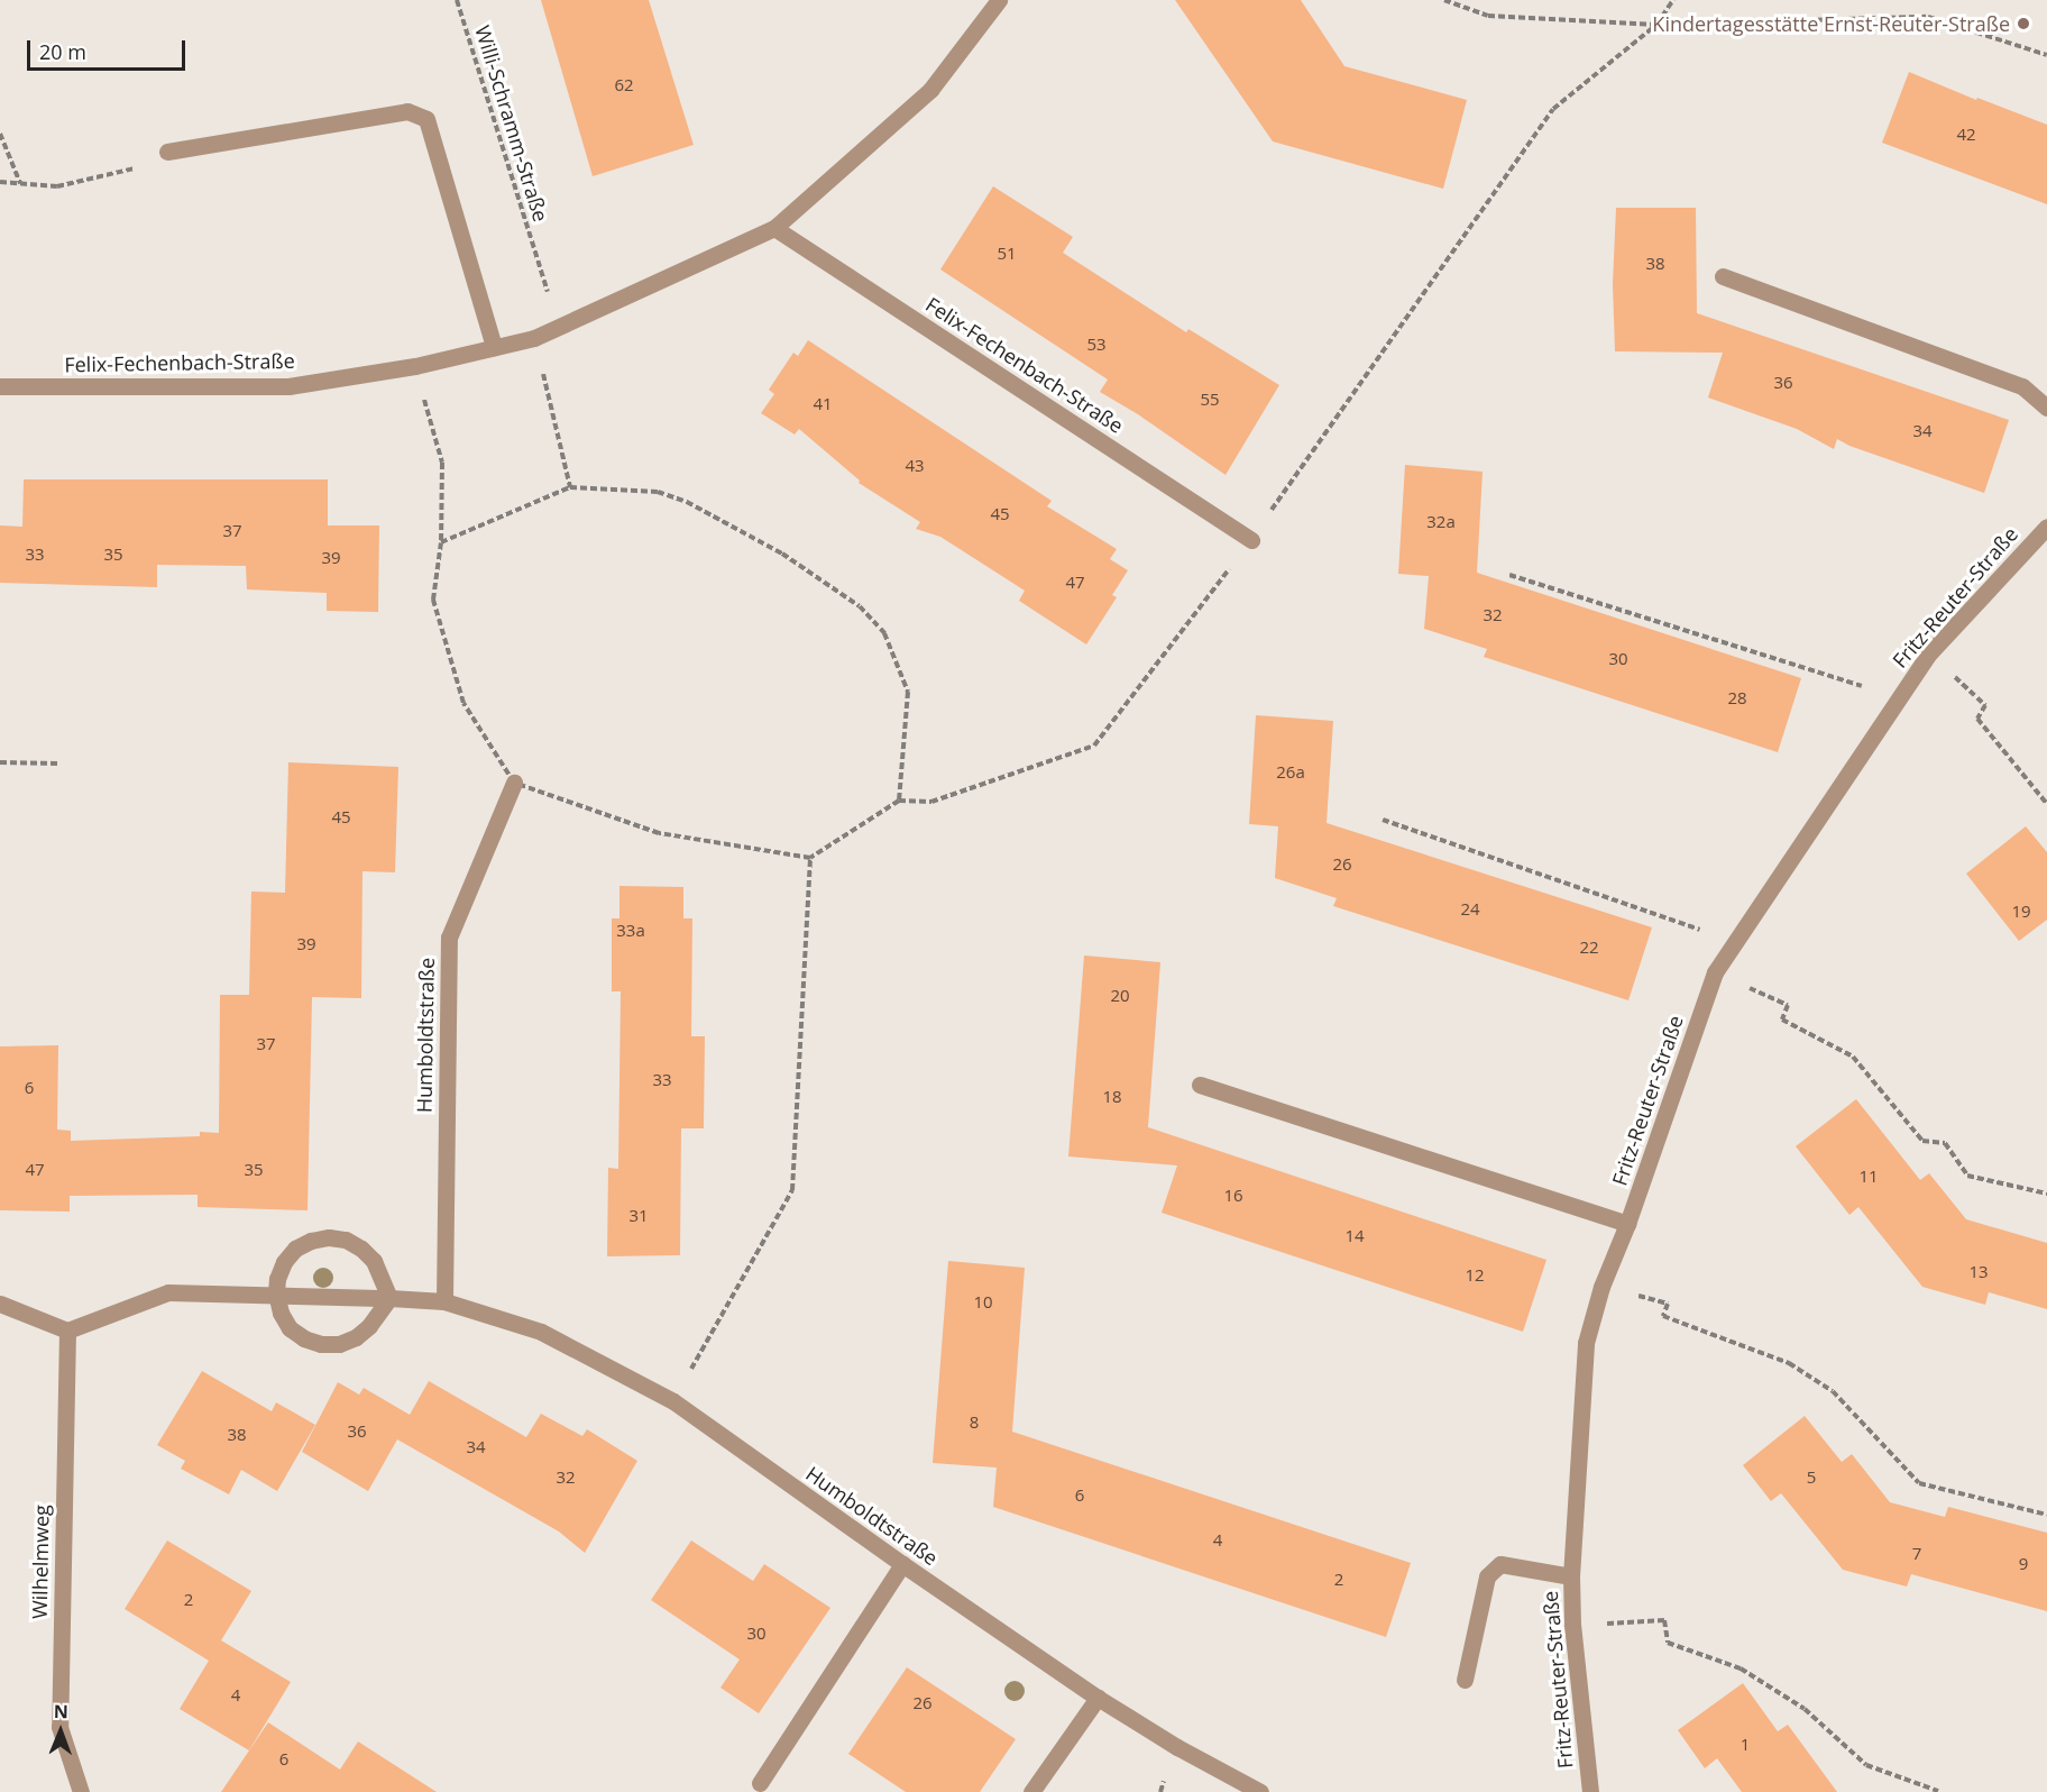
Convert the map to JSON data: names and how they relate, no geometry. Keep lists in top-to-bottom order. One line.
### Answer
{"streets":{"street":["Felix-Fechenbach-Straße","Fritz-Reuter-Straße","Humboldtstraße","Wilhelmweg"],"path":["Willi-Schramm-Straße"]},"places":["Kindertagesstätte Ernst-Reuter-Straße"],"house_numbers":["62","42","51","38","53","36","55","41","34","43","45","32a","37","33","35","39","47","32","30","28","26a","45","26","24","19","33a","39","22","20","37","33","6","18","47","35","11","16","31","14","13","12","10","8","36","38","34","32","5","6","4","7","9","2","2","30","4","26","1","6"],"scale_bar":"20 m","north":"top"}
